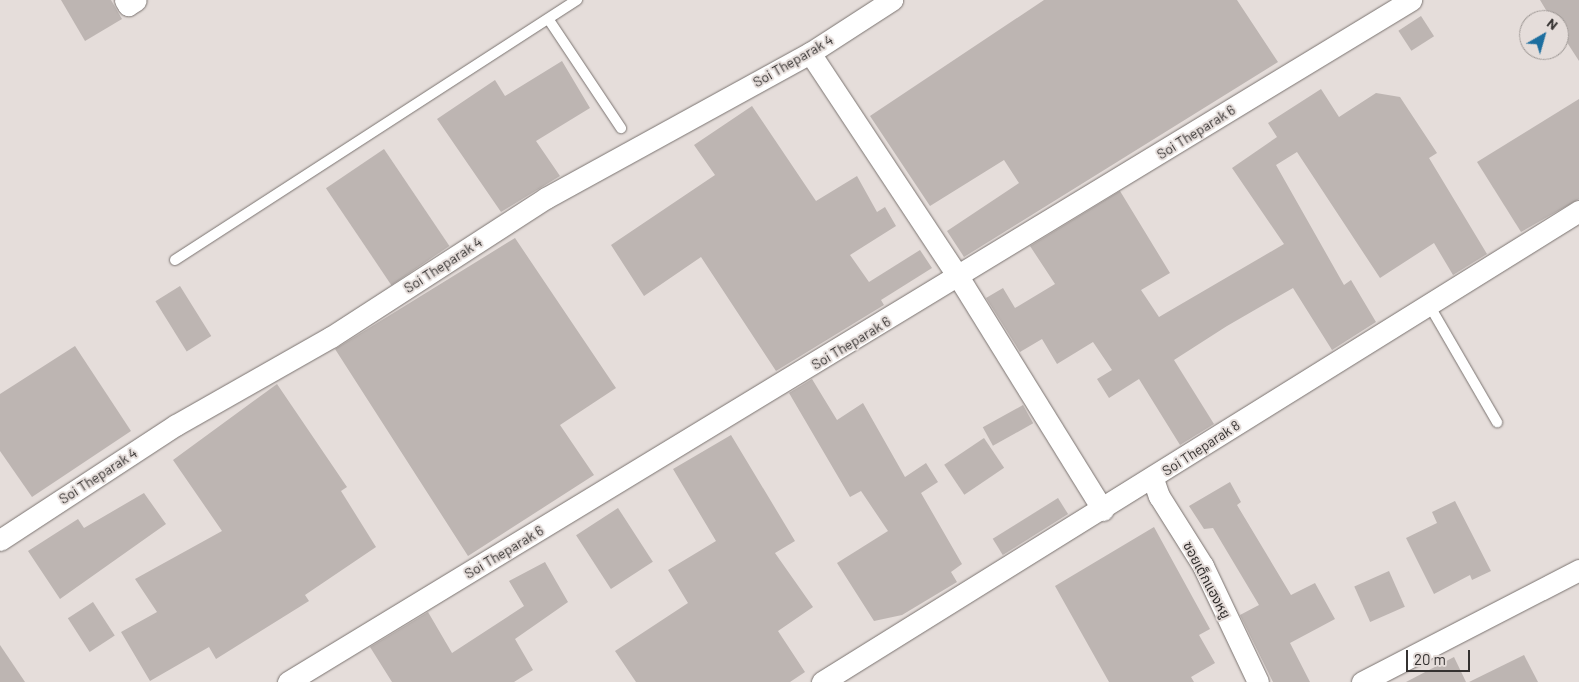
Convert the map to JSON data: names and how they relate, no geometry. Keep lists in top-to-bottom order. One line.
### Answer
{"streets":{"street":["Soi Theparak 4","Soi Theparak 6","Soi Theparak 8","ซอยเต็กแฮงหยู"]},"crossings":[["Soi Theparak 8","ซอยเต็กแฮงหยู"]],"scale_bar":"20 m","north":"top right"}
